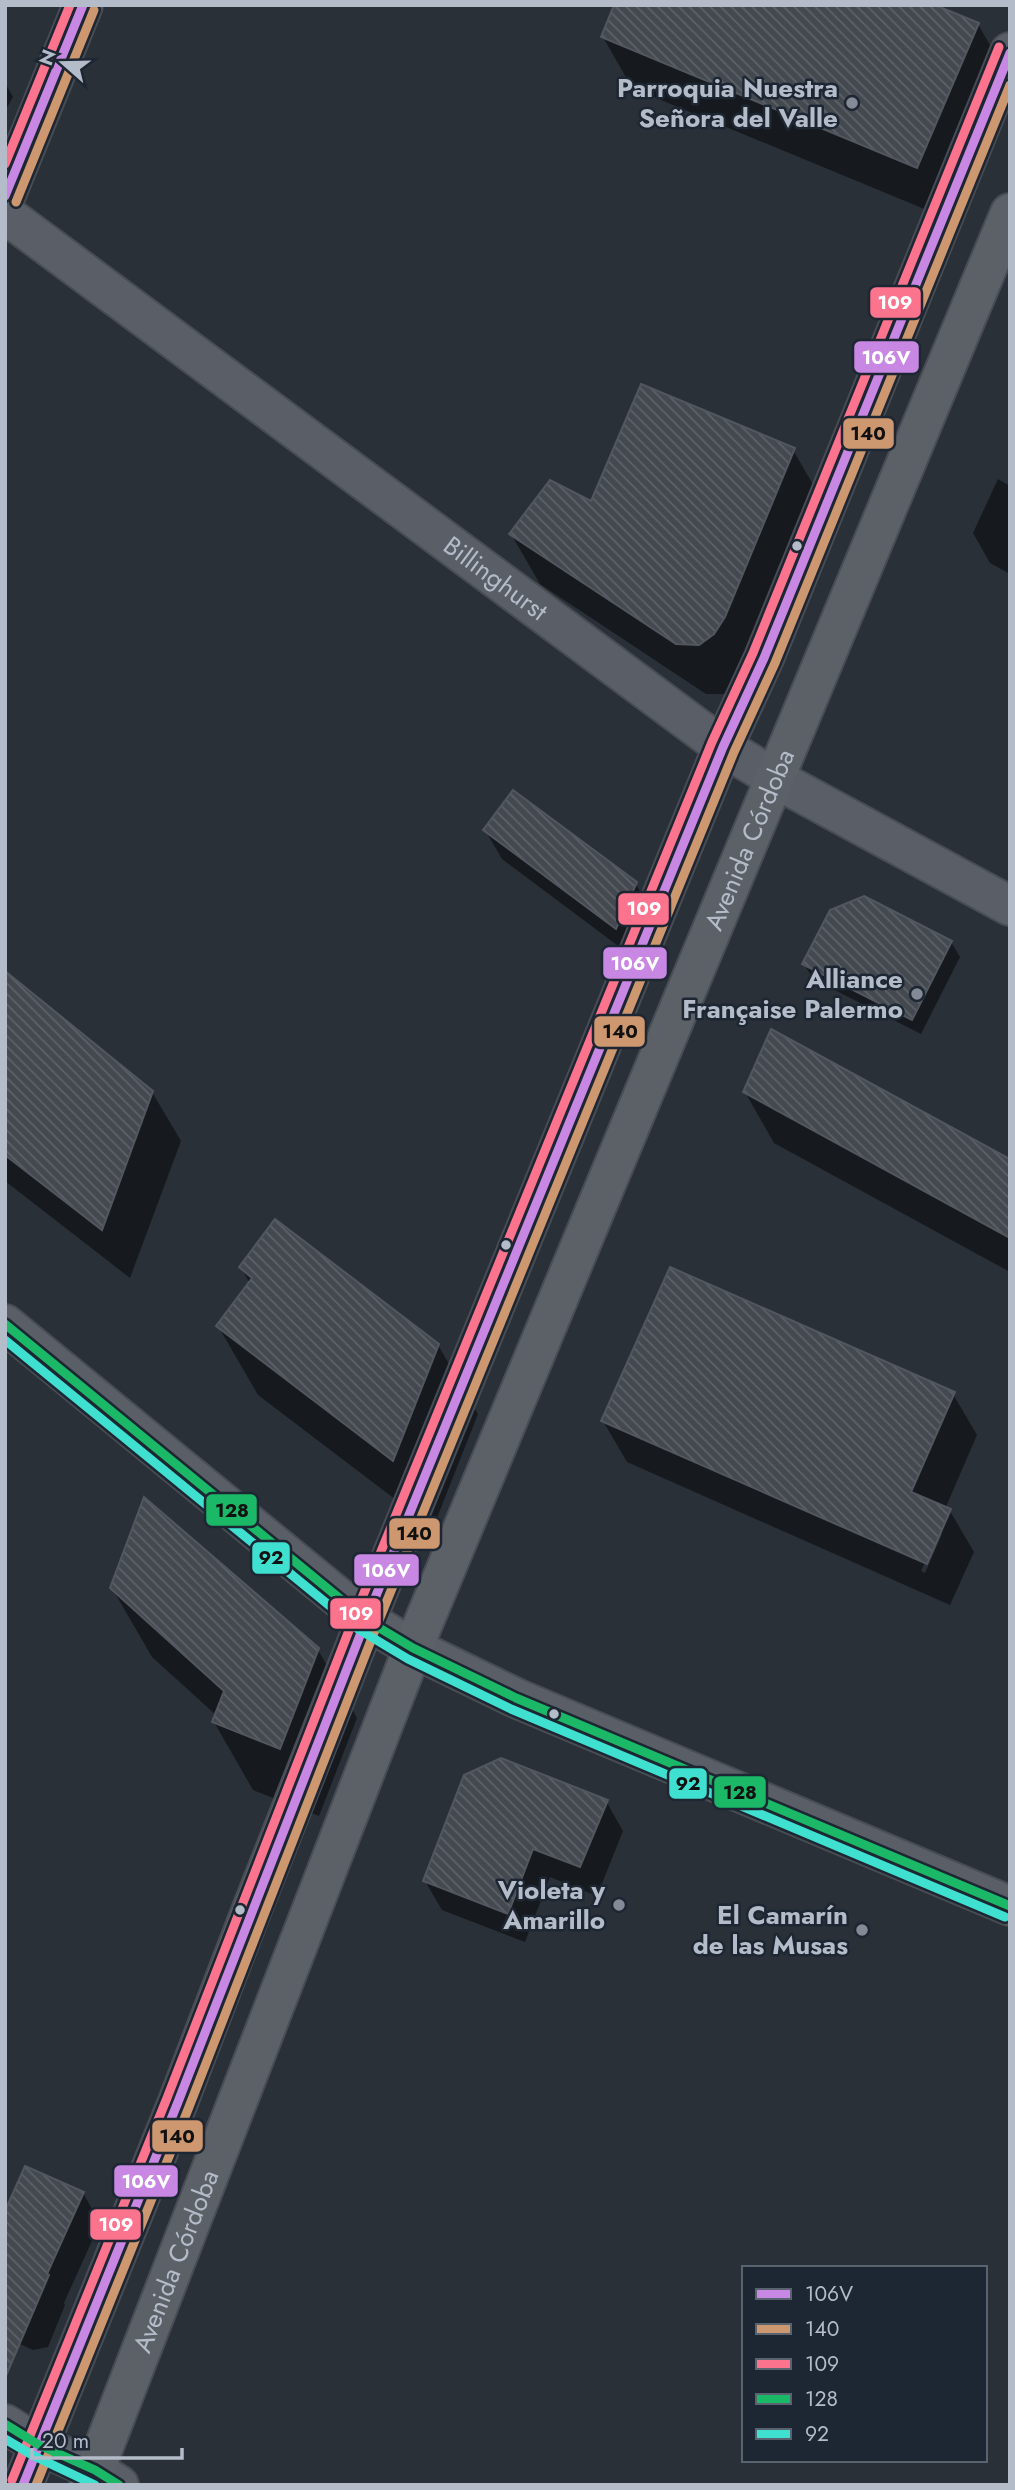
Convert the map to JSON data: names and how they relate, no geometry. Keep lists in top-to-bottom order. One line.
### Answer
{"streets":{"main road":["Avenida Córdoba"],"street":["Billinghurst"]},"crossings":[["Billinghurst","Avenida Córdoba"]],"places":["Parroquia Nuestra Señora del Valle","Alliance Française Palermo","Violeta y Amarillo","El Camarín de las Musas"],"lines":["transit line 106V","transit line 109","transit line 140","transit line 128","transit line 92"],"legend":["106V","140","109","128","92"],"scale_bar":"20 m","north":"left"}
